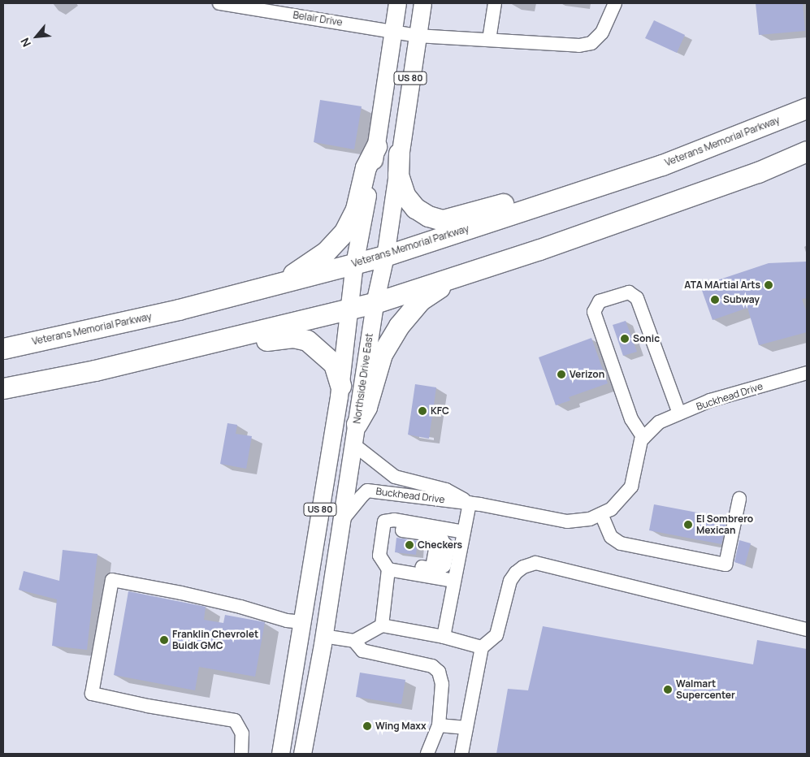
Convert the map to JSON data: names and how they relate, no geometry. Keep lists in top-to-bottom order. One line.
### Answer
{"streets":{"highway":["Veterans Memorial Parkway"],"main road":["US 80","Northside Drive East"],"street":["Belair Drive","Buckhead Drive"]},"crossings":[["Belair Drive","US 80"],["Belair Drive","Northside Drive East"],["US 80","Veterans Memorial Parkway"],["Veterans Memorial Parkway","Northside Drive East"],["Northside Drive East","Buckhead Drive"]],"places":["ATA MArtial Arts","Subway","Sonic","Verizon","KFC","El Sombrero Mexican","Checkers","Franklin Chevrolet Buidk GMC","Walmart Supercenter","Wing Maxx"],"north":"bottom left"}
